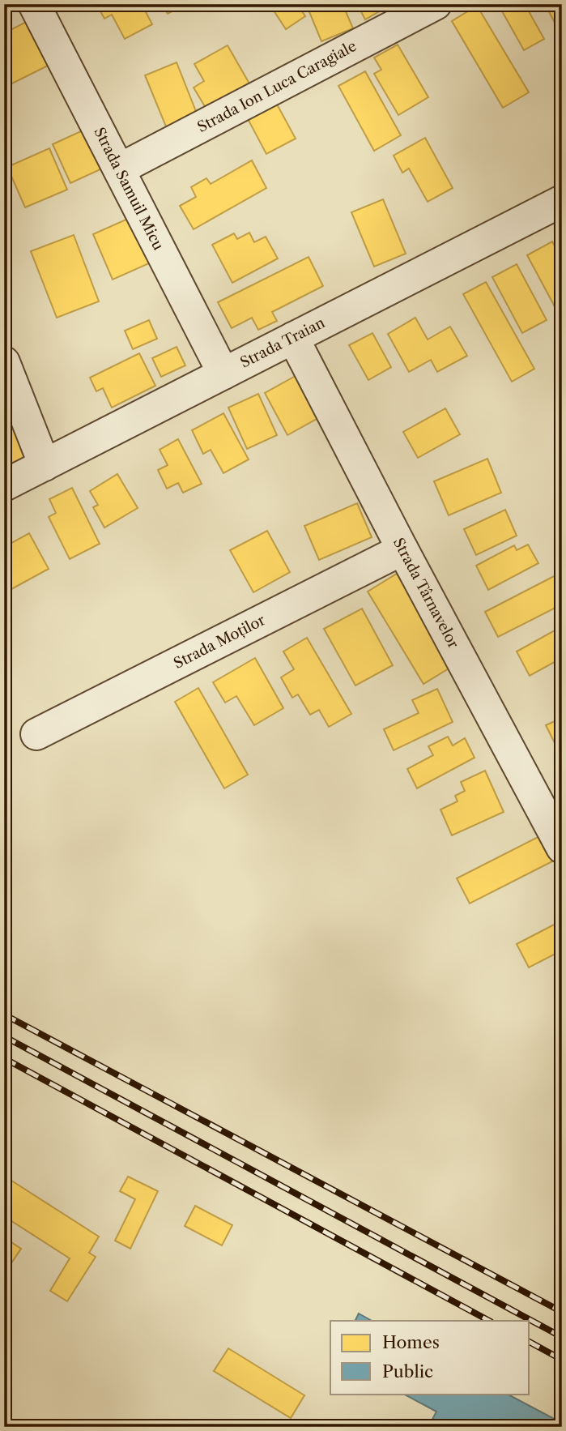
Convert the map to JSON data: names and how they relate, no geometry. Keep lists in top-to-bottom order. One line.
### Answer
{"streets":{"street":["Strada Ion Luca Caragiale","Strada Samuil Micu","Strada Traian","Strada Târnavelor","Strada Moților"]},"crossings":[["Strada Ion Luca Caragiale","Strada Samuil Micu"],["Strada Samuil Micu","Strada Traian"],["Strada Traian","Strada Târnavelor"],["Strada Târnavelor","Strada Moților"]],"legend":["Homes","Public"]}
